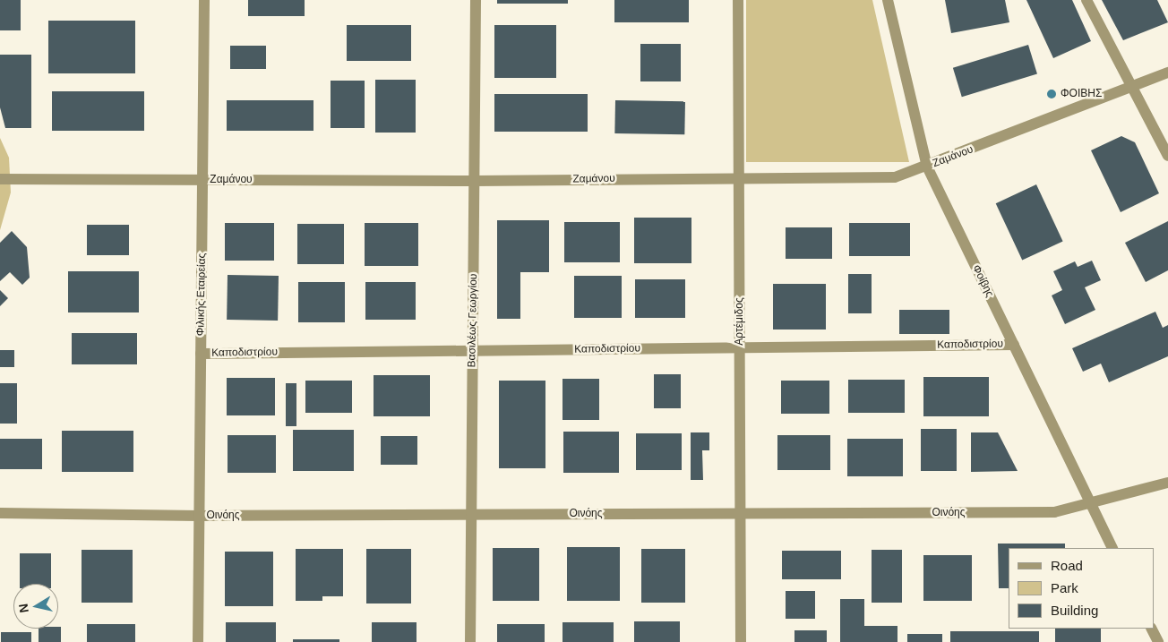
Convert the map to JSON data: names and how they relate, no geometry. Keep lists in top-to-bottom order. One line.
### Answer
{"streets":{"street":["Ζαμάνου","Φοίβης","Φιλικής Εταιρείας","Βασιλέως Γεωργίου","Αρτέμιδος","Καποδιστρίου","Οινόης"]},"crossings":[["Ζαμάνου","Φοίβης"],["Ζαμάνου","Φιλικής Εταιρείας"],["Ζαμάνου","Βασιλέως Γεωργίου"],["Ζαμάνου","Αρτέμιδος"],["Φοίβης","Καποδιστρίου"],["Φοίβης","Οινόης"],["Φιλικής Εταιρείας","Καποδιστρίου"],["Φιλικής Εταιρείας","Οινόης"],["Βασιλέως Γεωργίου","Καποδιστρίου"],["Βασιλέως Γεωργίου","Οινόης"],["Αρτέμιδος","Καποδιστρίου"],["Αρτέμιδος","Οινόης"]],"places":["ΦΟΙΒΗΣ"],"legend":["Road","Park","Building"],"north":"left"}
